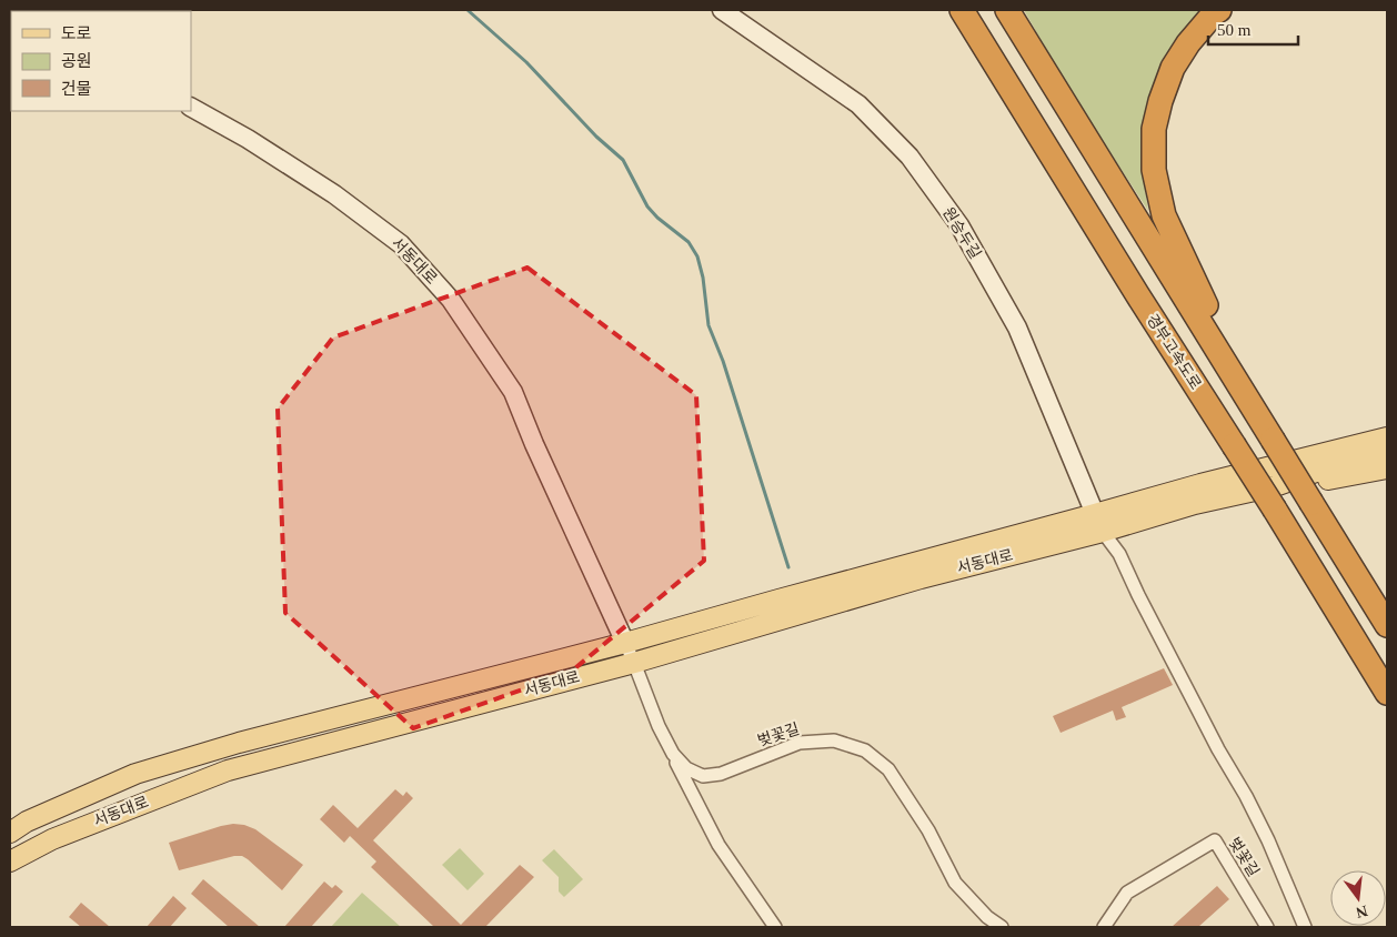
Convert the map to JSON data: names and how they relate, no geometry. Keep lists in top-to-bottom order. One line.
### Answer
{"streets":{"highway":["경부고속도로"],"main road":["서동대로"],"street":["원승두길","벚꽃길"]},"crossings":[["원승두길","서동대로"],["서동대로","벚꽃길"]],"legend":["도로","공원","건물"],"scale_bar":"50 m","north":"bottom"}
